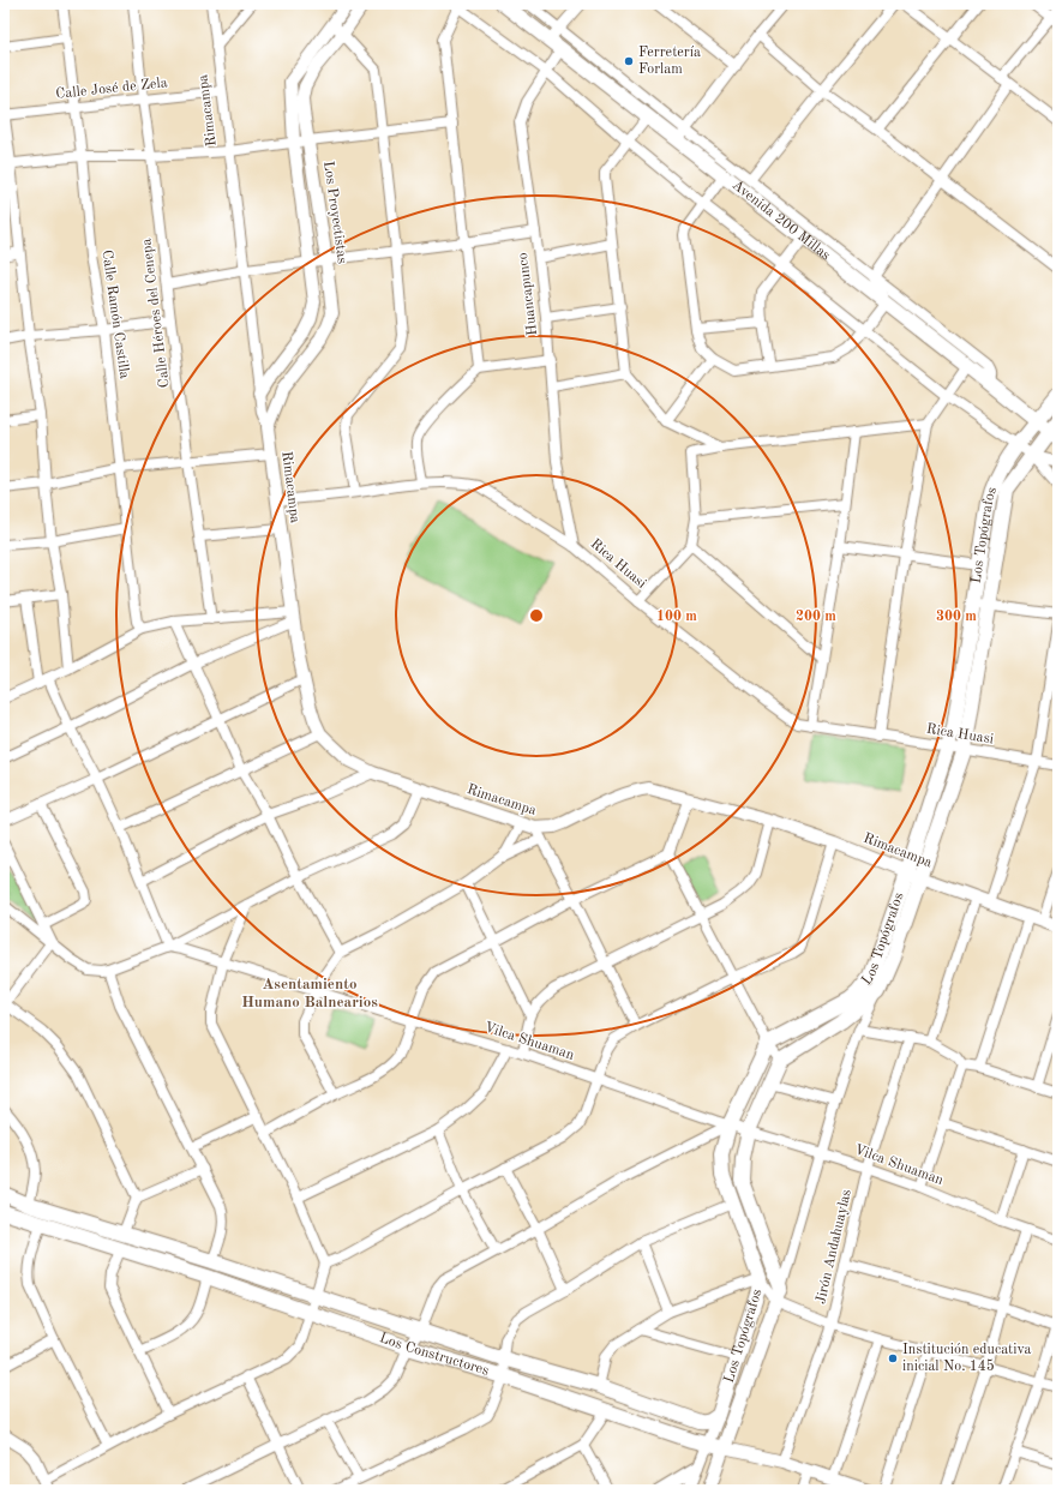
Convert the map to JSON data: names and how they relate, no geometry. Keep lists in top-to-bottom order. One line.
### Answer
{"streets":{"main road":["Avenida 200 Millas","Los Topógrafos","Los Constructores"],"street":["Calle José de Zela","Rimacampa","Los Proyectistas","Huancapunco","Calle Héroes del Cenepa","Calle Ramón Castilla","Rica Huasi","Vilca Shuaman","Jirón Andahuaylas"]},"crossings":[["Calle José de Zela","Rimacampa"],["Calle José de Zela","Calle Héroes del Cenepa"],["Calle José de Zela","Calle Ramón Castilla"],["Rimacampa","Los Proyectistas"],["Rimacampa","Los Topógrafos"],["Rimacampa","Rica Huasi"],["Avenida 200 Millas","Huancapunco"],["Avenida 200 Millas","Los Topógrafos"],["Huancapunco","Rica Huasi"],["Los Topógrafos","Rica Huasi"],["Los Topógrafos","Vilca Shuaman"],["Los Topógrafos","Los Constructores"],["Vilca Shuaman","Jirón Andahuaylas"],["Jirón Andahuaylas","Los Constructores"]],"districts":["Asentamiento Humano Balnearios"],"places":["Ferretería Forlam","Institución educativa inicial No. 145"],"rings":["100 m","200 m","300 m"]}
